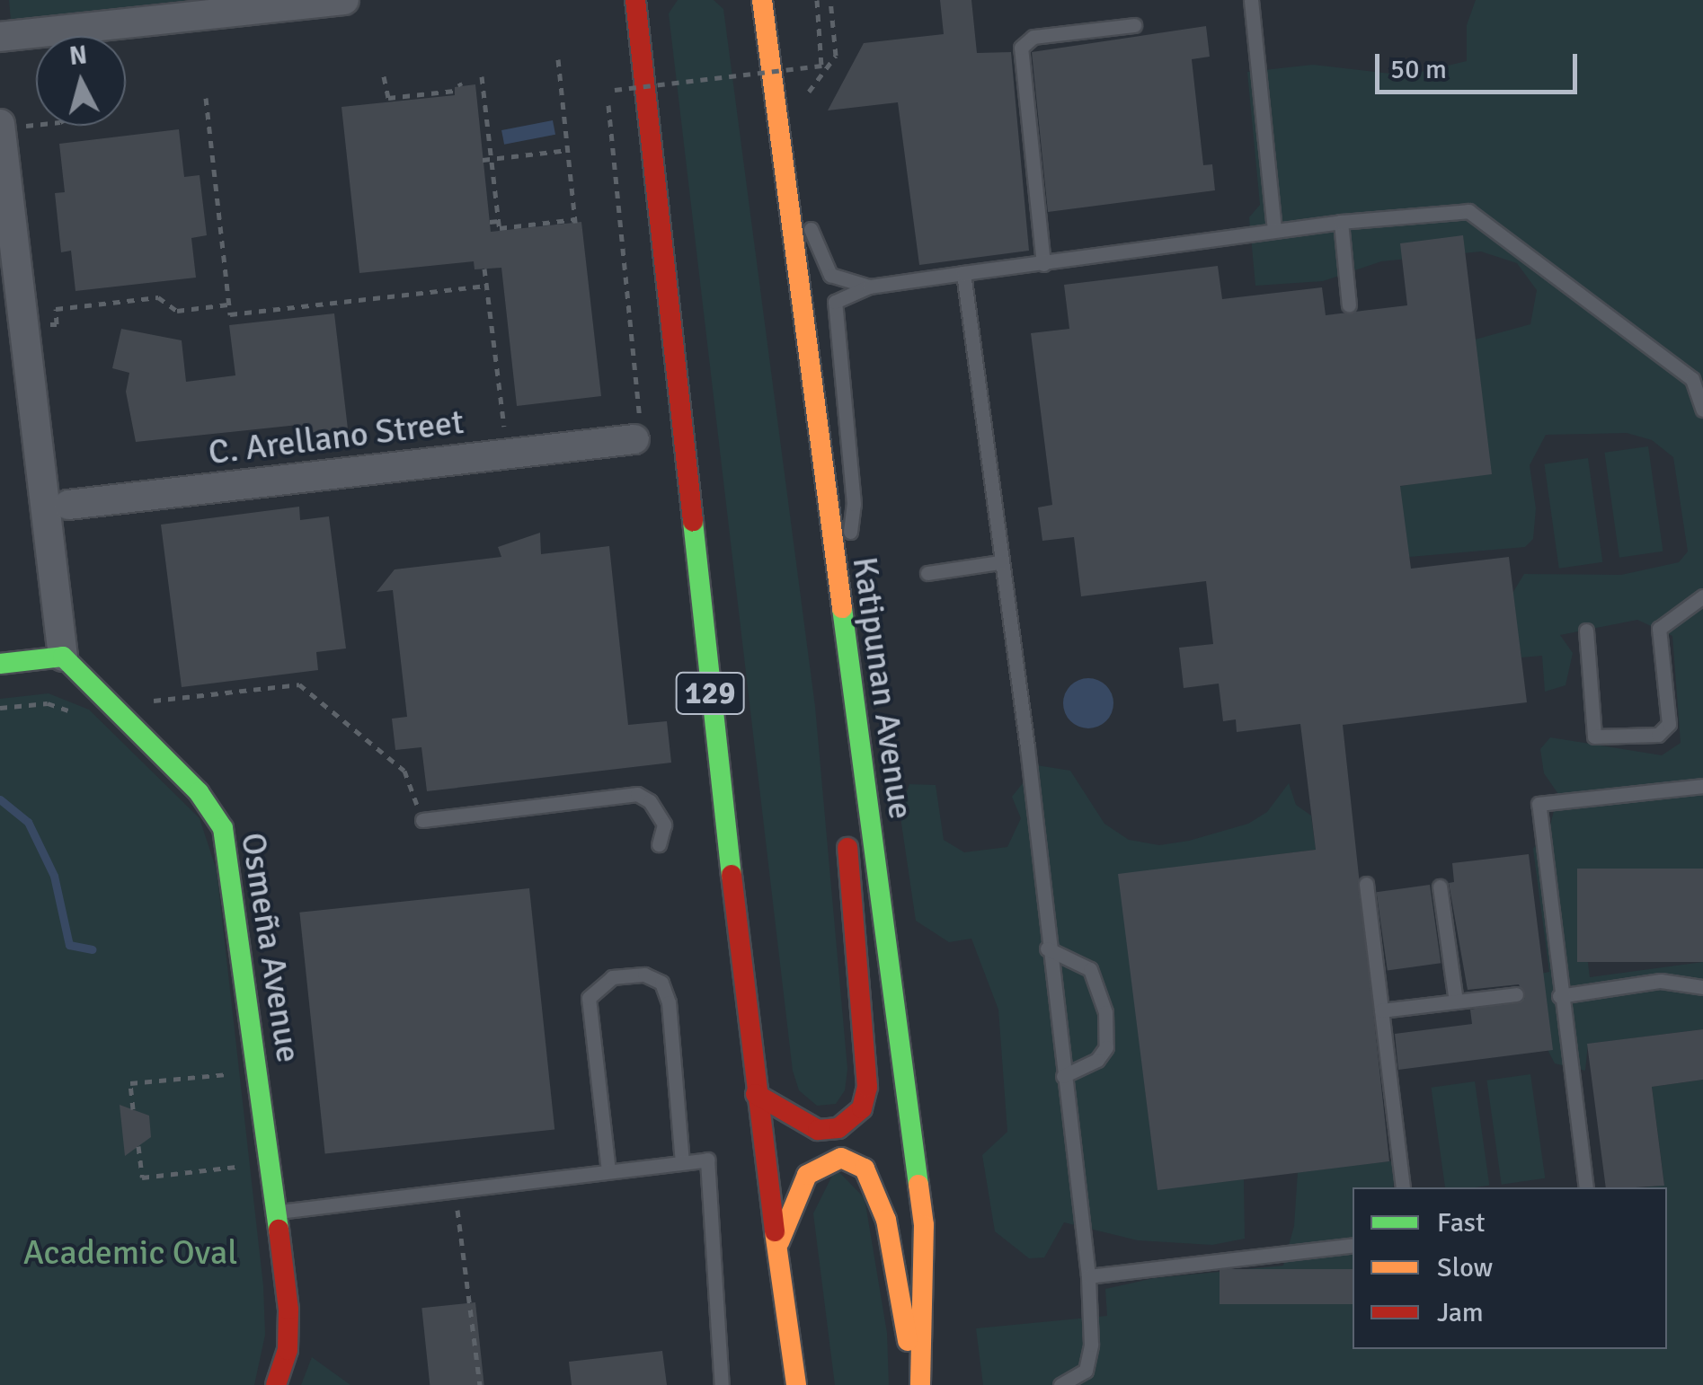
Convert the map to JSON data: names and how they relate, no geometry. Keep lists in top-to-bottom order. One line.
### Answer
{"streets":{"main road":["Katipunan Avenue","129","Osmeña Avenue"],"street":["C. Arellano Street"]},"parks":["Academic Oval"],"legend":["Fast","Slow","Jam"],"scale_bar":"50 m","north":"top"}
